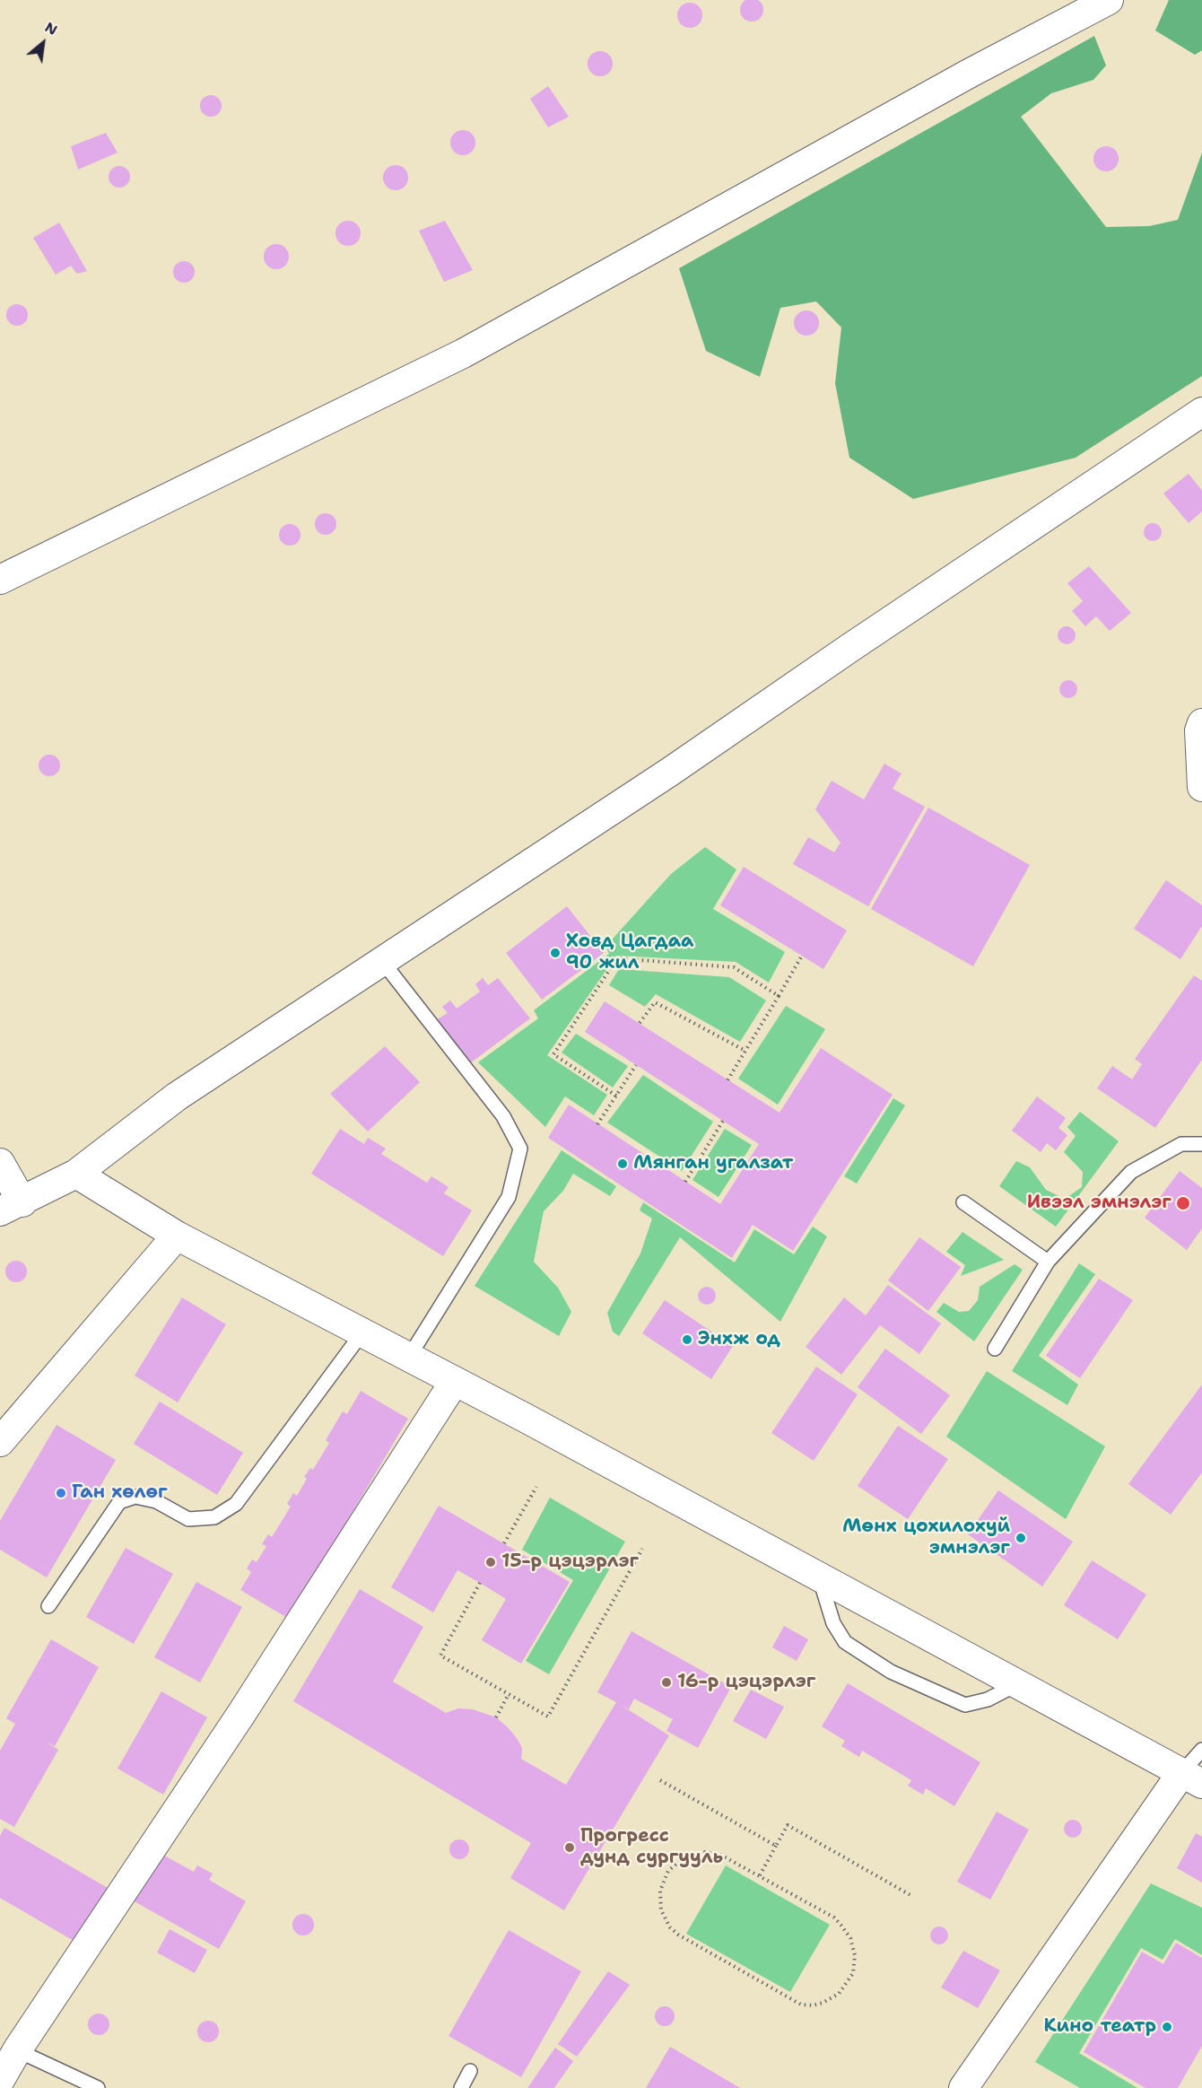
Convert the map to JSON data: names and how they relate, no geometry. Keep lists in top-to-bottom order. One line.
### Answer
{"places":["Ховд Цагдаа 90 жил","Мянган угалзат","Ивээл эмнэлэг","Энхж од","Ган хөлөг","Мөнх цохилохуй эмнэлэг","15-р цэцэрлэг","16-р цэцэрлэг","Прогресс дунд сургууль","Кино театр"],"north":"top right"}
